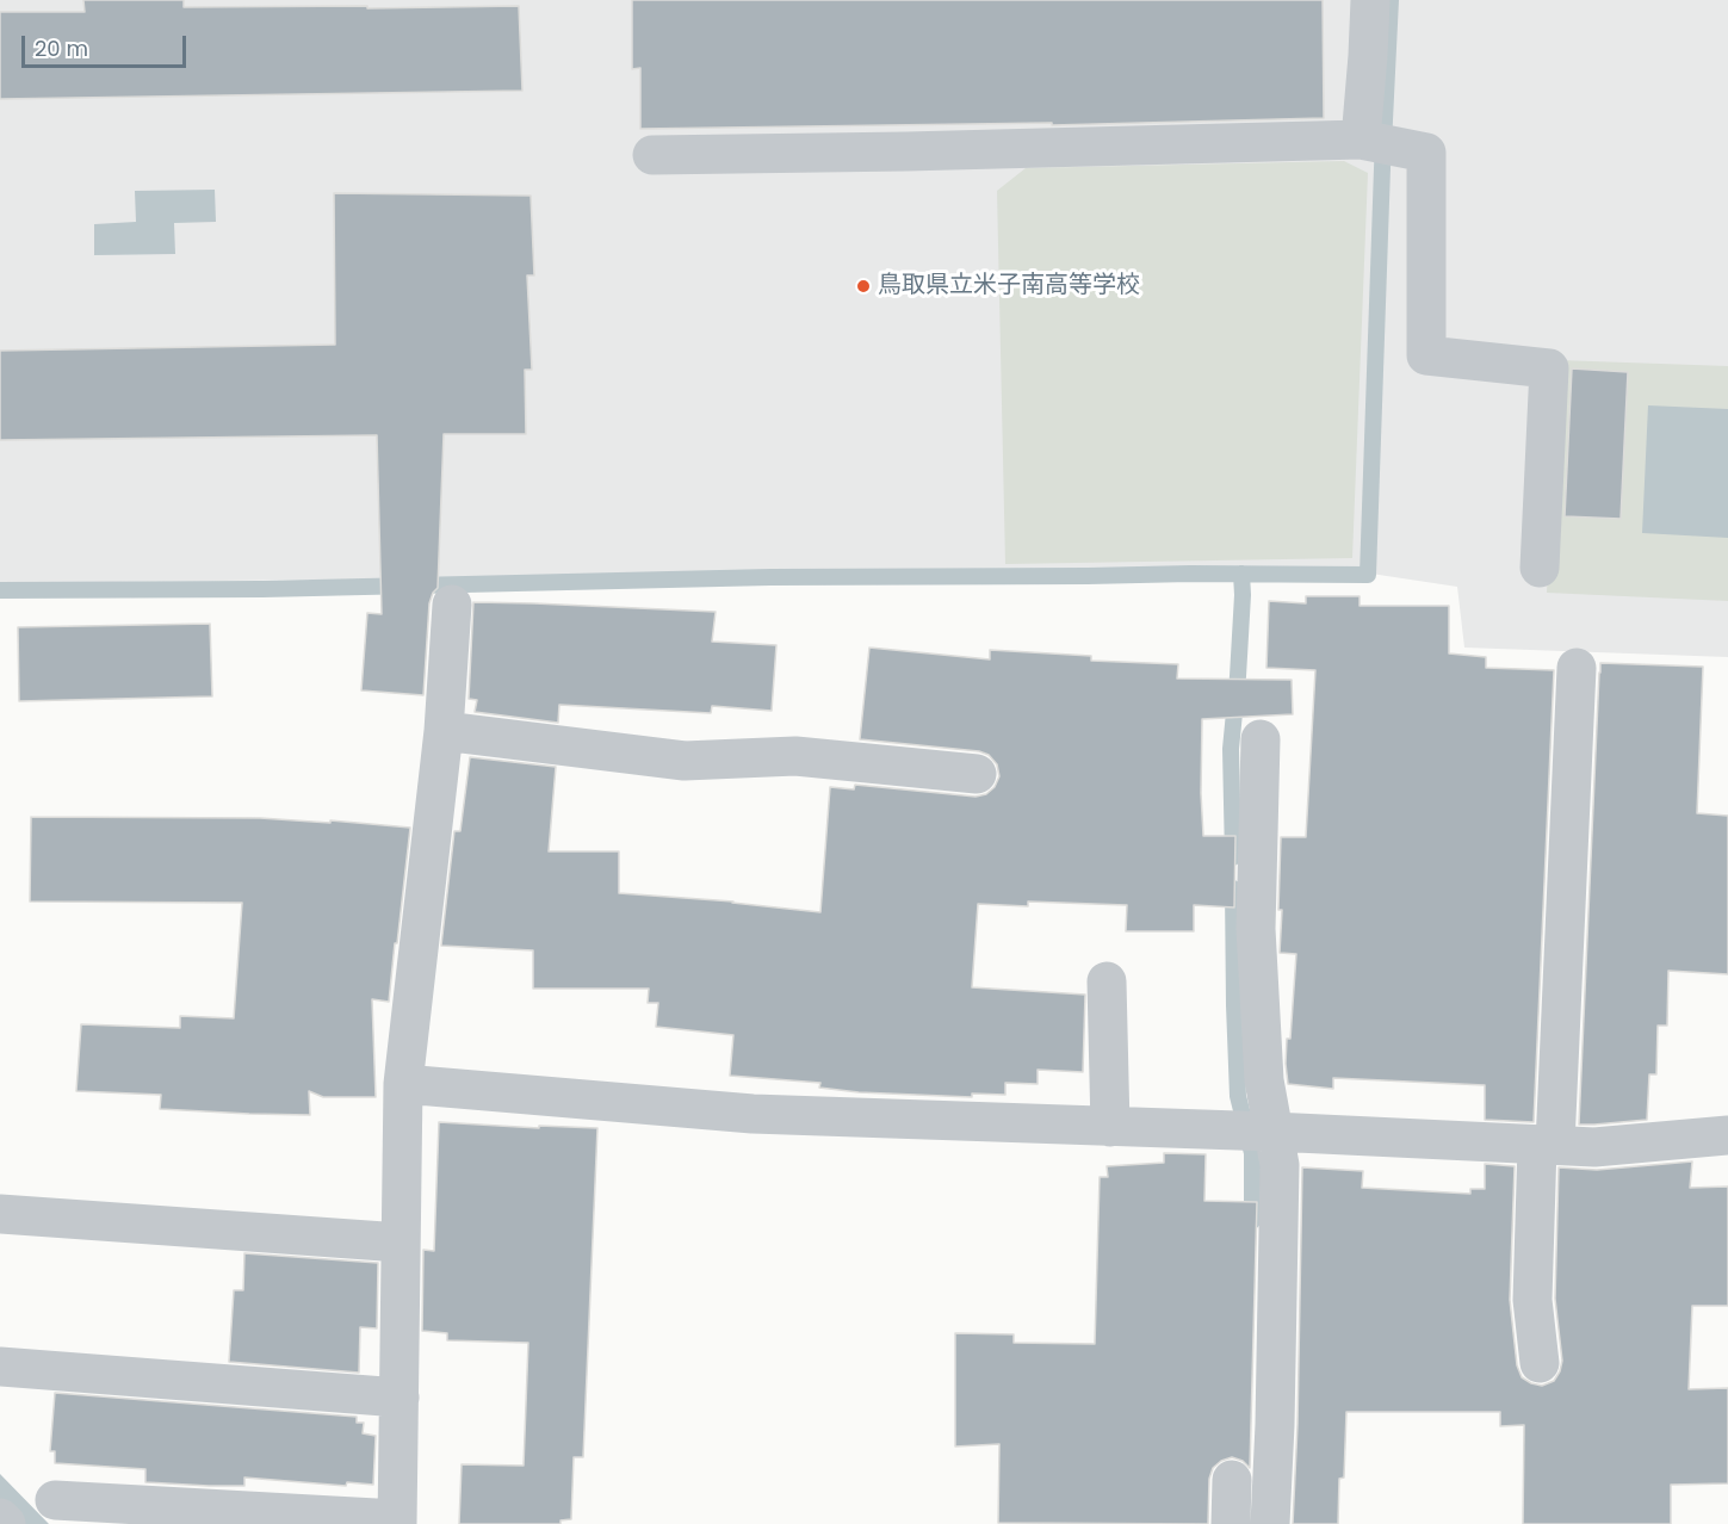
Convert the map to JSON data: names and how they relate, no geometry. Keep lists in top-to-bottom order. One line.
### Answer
{"places":["鳥取県立米子南高等学校"],"scale_bar":"20 m"}
